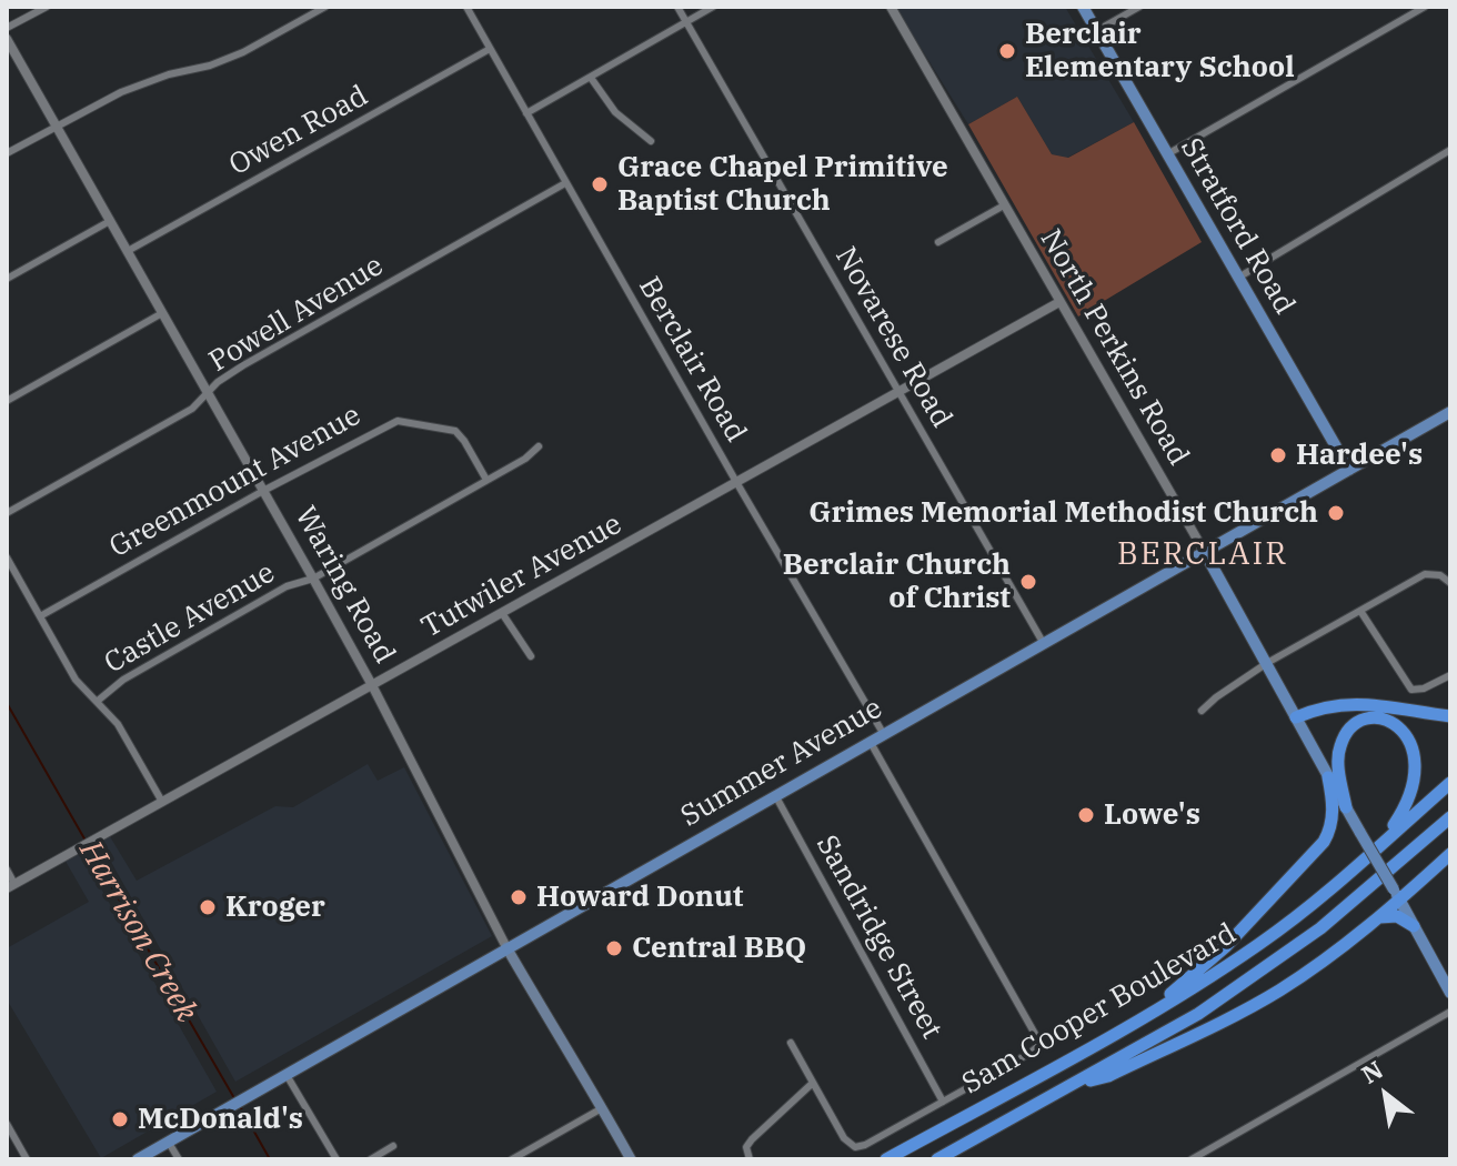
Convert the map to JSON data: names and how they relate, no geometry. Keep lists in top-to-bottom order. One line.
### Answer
{"streets":{"highway":["Sam Cooper Boulevard"],"main road":["Stratford Road","North Perkins Road","Waring Road","Summer Avenue"],"street":["Owen Road","Powell Avenue","Novarese Road","Berclair Road","Greenmount Avenue","Tutwiler Avenue","Castle Avenue","Sandridge Street"]},"crossings":[["Owen Road","Berclair Road"],["Owen Road","Waring Road"],["Stratford Road","Summer Avenue"],["Powell Avenue","Berclair Road"],["Powell Avenue","Waring Road"],["Novarese Road","Tutwiler Avenue"],["Novarese Road","Summer Avenue"],["North Perkins Road","Tutwiler Avenue"],["North Perkins Road","Summer Avenue"],["Berclair Road","Tutwiler Avenue"],["Berclair Road","Summer Avenue"],["Greenmount Avenue","Waring Road"],["Greenmount Avenue","Castle Avenue"],["Tutwiler Avenue","Waring Road"],["Waring Road","Castle Avenue"],["Waring Road","Summer Avenue"],["Summer Avenue","Sandridge Street"]],"districts":["BERCLAIR"],"water":["Harrison Creek"],"places":["Berclair Elementary School","Grace Chapel Primitive Baptist Church","Hardee's","Grimes Memorial Methodist Church","Berclair Church of Christ","Lowe's","Howard Donut","Kroger","Central BBQ","McDonald's"],"north":"top left"}
